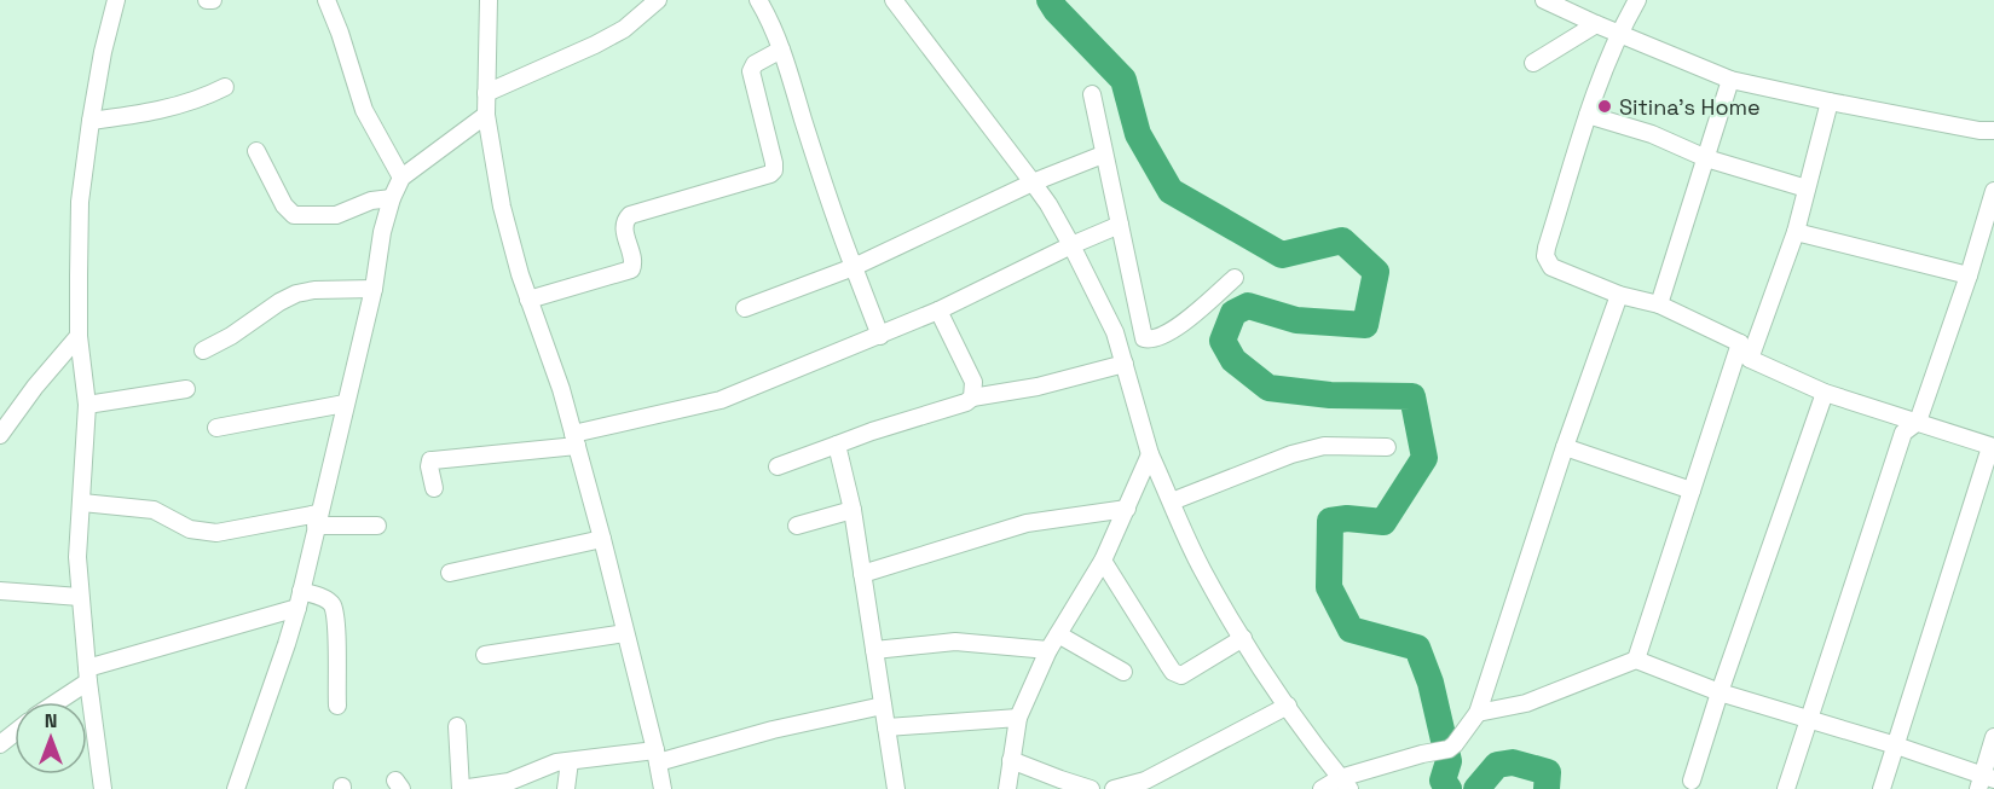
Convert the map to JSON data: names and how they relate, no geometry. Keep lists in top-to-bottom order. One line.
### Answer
{"places":["Sitina's Home"],"north":"top"}
